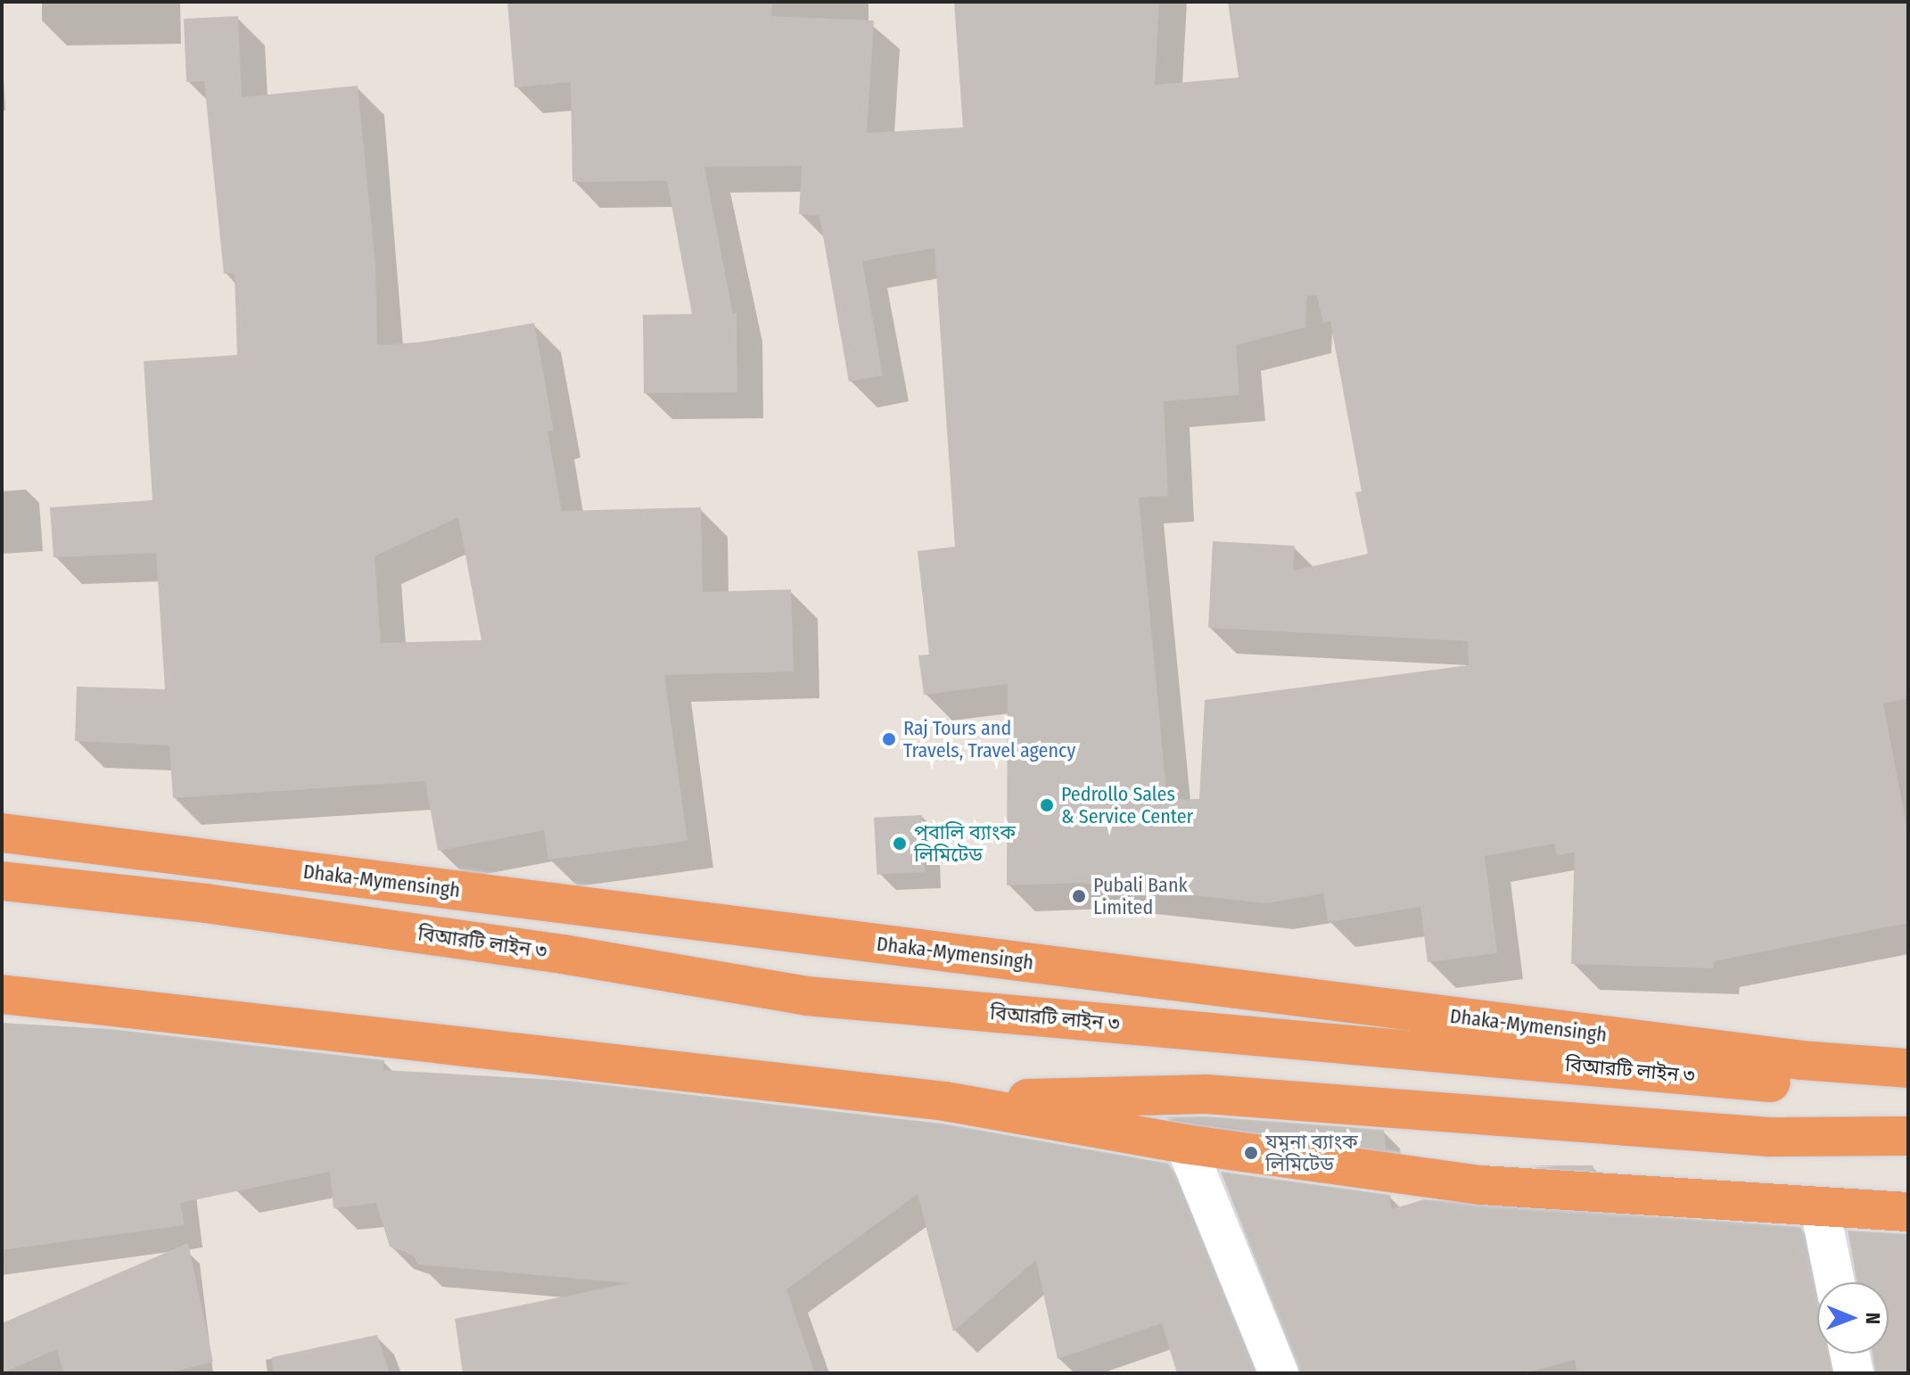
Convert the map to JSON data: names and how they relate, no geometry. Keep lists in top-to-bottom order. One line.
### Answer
{"streets":{"highway":["Dhaka-Mymensingh","বিআরটি লাইন ৩"]},"places":["Raj Tours and Travels, Travel agency","Pedrollo Sales & Service Center","পুবালি ব্যাংক লিমিটেড","Pubali Bank Limited","যমুনা ব্যাংক লিমিটেড"],"north":"right"}
